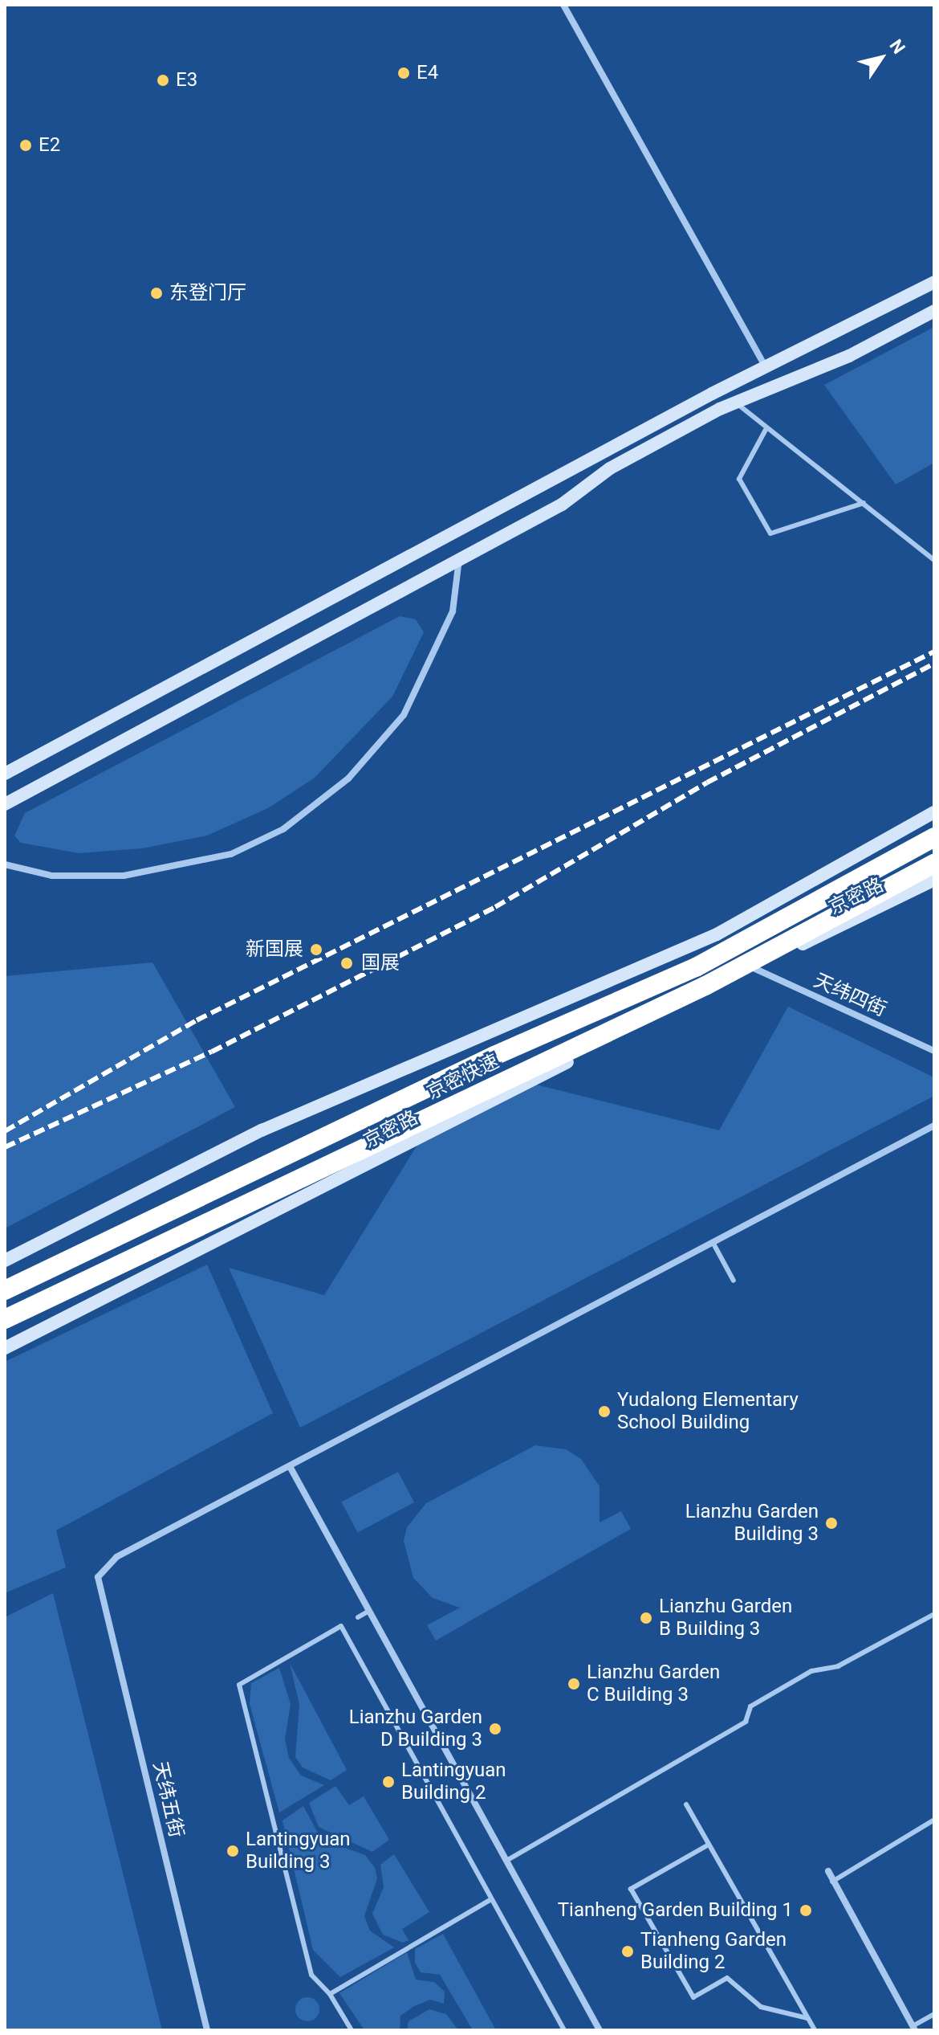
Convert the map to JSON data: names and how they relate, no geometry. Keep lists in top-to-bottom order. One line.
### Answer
{"streets":{"highway":["京密快速"],"street":["京密路","天纬四街","天纬五街"]},"crossings":[["京密路","天纬四街"]],"places":["E4","E3","E2","东登门厅","新国展","国展","Yudalong Elementary School Building","Lianzhu Garden Building 3","Lianzhu Garden B Building 3","Lianzhu Garden C Building 3","Lianzhu Garden D Building 3","Lantingyuan Building 2","Lantingyuan Building 3","Tianheng Garden Building 1","Tianheng Garden Building 2"],"north":"top right"}
